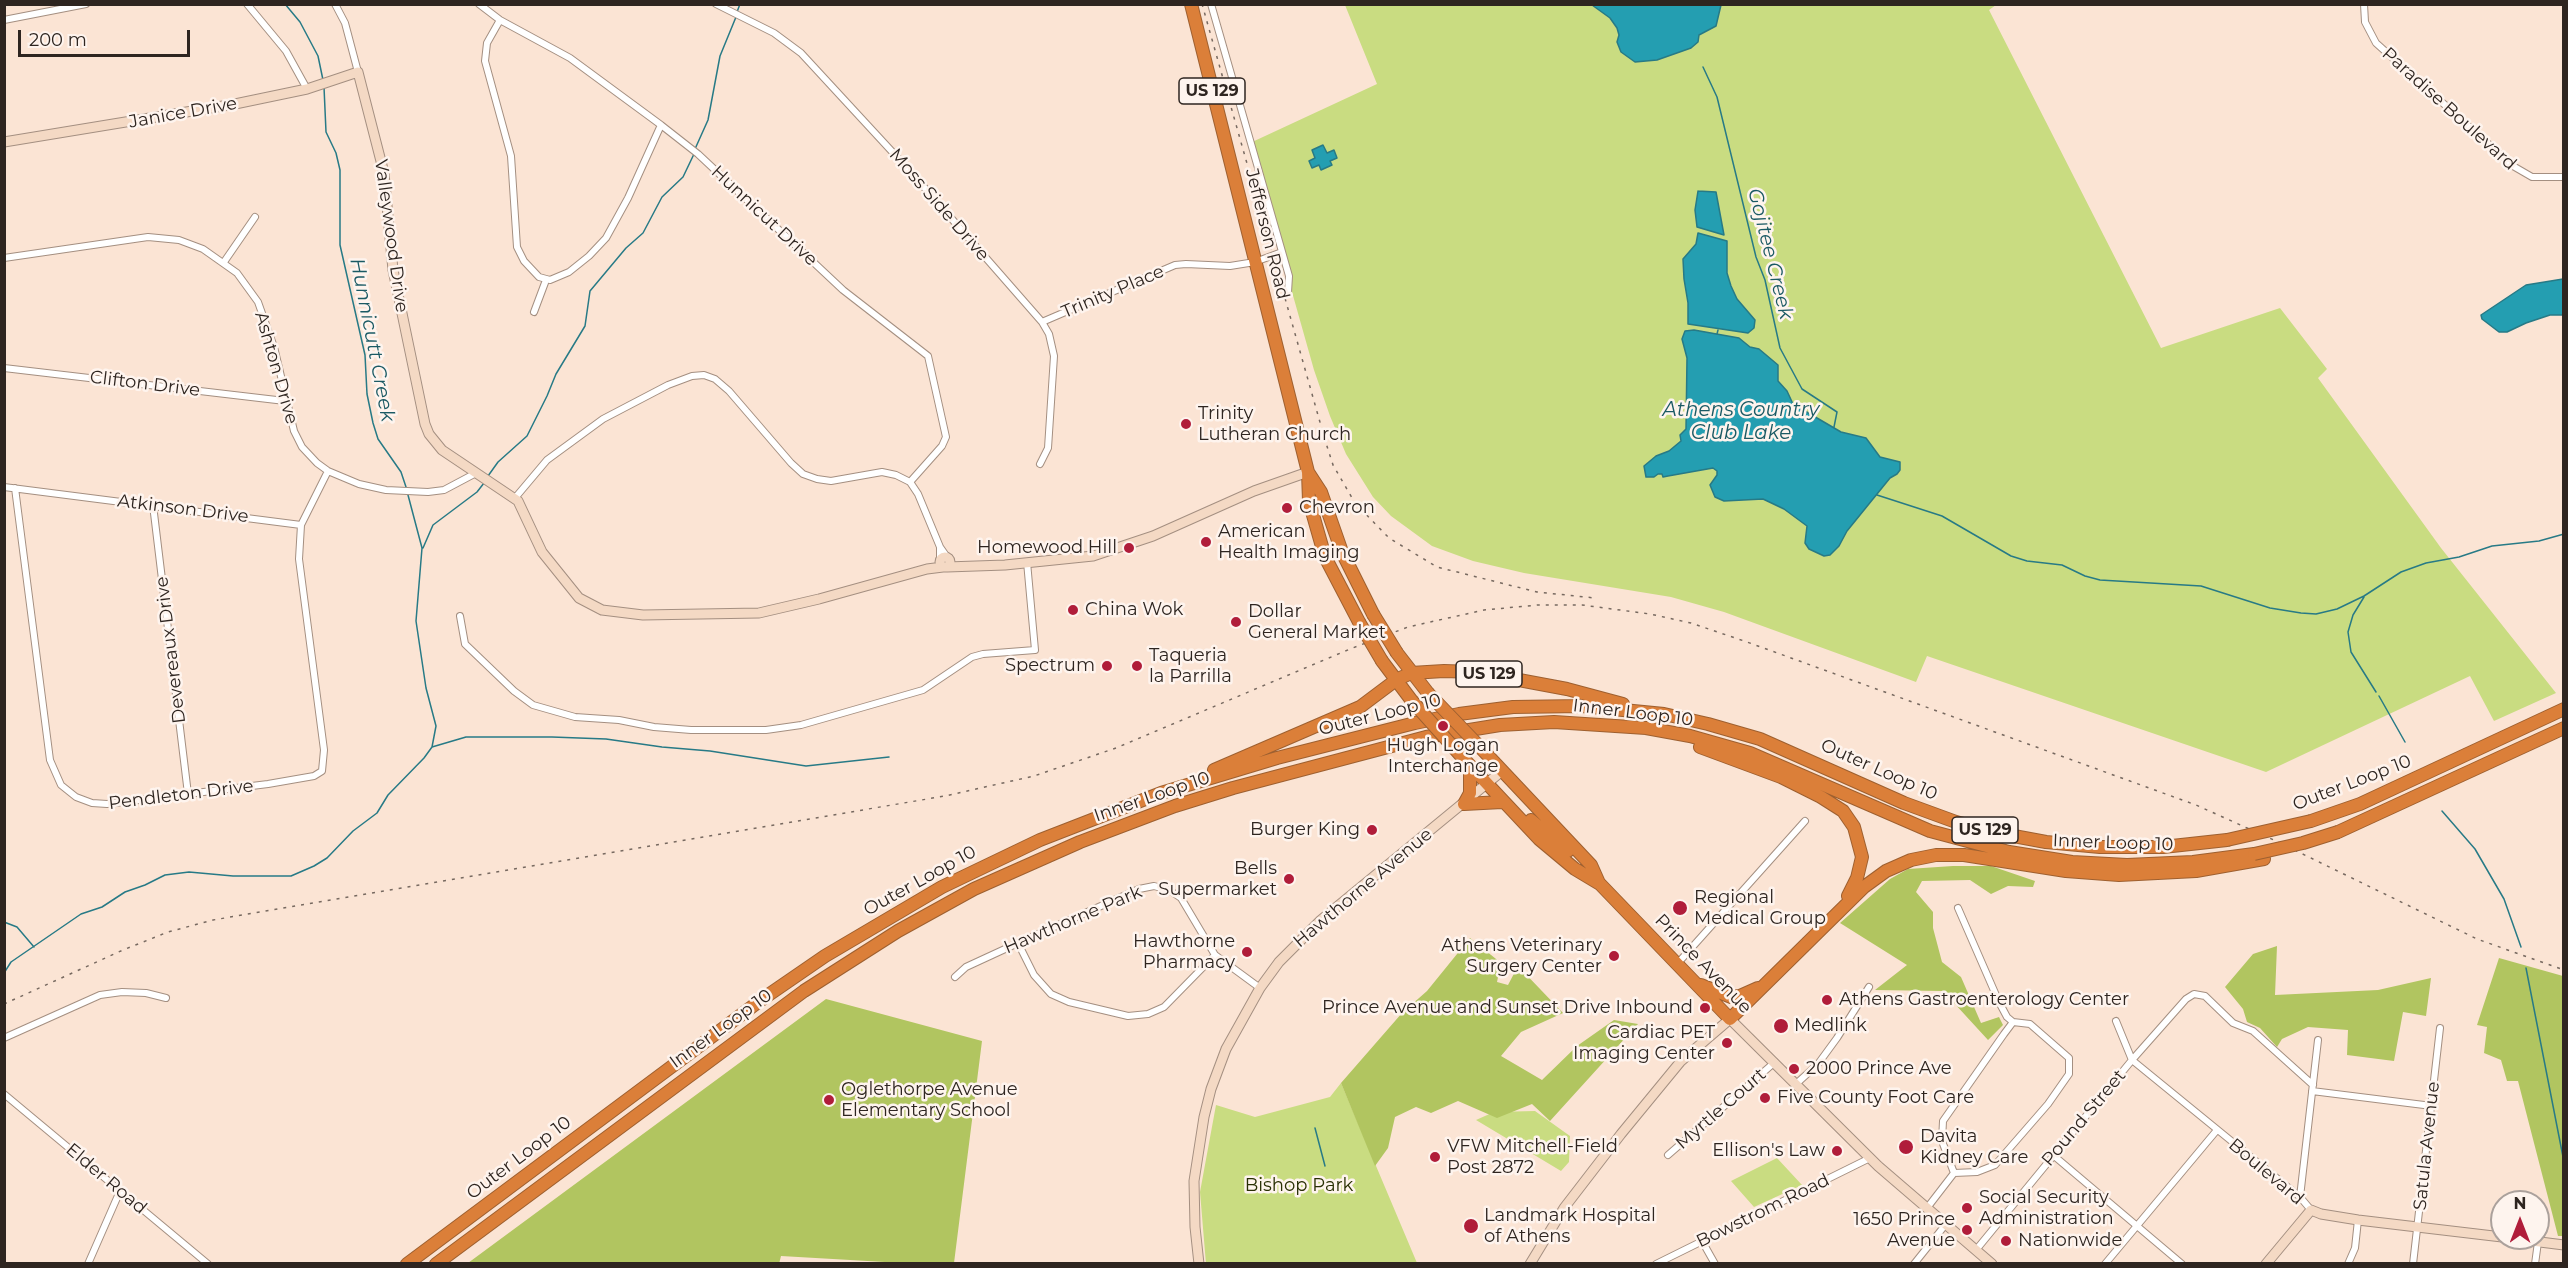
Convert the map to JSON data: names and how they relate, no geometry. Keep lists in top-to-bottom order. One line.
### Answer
{"streets":{"highway":["US 129","Jefferson Road","Inner Loop 10","Outer Loop 10","Prince Avenue"],"street":["Paradise Boulevard","Janice Drive","Moss Side Drive","Hunnicut Drive","Valleywood Drive","Trinity Place","Ashton Drive","Clifton Drive","Atkinson Drive","Devereaux Drive","Pendleton Drive","Hawthorne Avenue","Hawthorne Park","Myrtle Court","Pound Street","Satula Avenue","Boulevard","Elder Road","Bowstrom Road"]},"crossings":[["US 129","Jefferson Road"],["US 129","Inner Loop 10"],["US 129","Outer Loop 10"],["US 129","Prince Avenue"],["Janice Drive","Valleywood Drive"],["Moss Side Drive","Trinity Place"],["Jefferson Road","Trinity Place"],["Jefferson Road","Prince Avenue"],["Valleywood Drive","Ashton Drive"],["Ashton Drive","Clifton Drive"],["Atkinson Drive","Devereaux Drive"],["Atkinson Drive","Pendleton Drive"],["Devereaux Drive","Pendleton Drive"],["Hawthorne Avenue","Hawthorne Park"],["Hawthorne Avenue","Prince Avenue"],["Prince Avenue","Myrtle Court"],["Prince Avenue","Pound Street"],["Prince Avenue","Bowstrom Road"],["Pound Street","Boulevard"],["Satula Avenue","Boulevard"]],"water":["Gojitee Creek","Hunnicutt Creek","Athens Country Club Lake"],"parks":["Bishop Park"],"places":["Trinity Lutheran Church","Chevron","American Health Imaging","Homewood Hill","China Wok","Dollar General Market","Spectrum","Taqueria la Parrilla","Hugh Logan Interchange","Burger King","Bells Supermarket","Regional Medical Group","Hawthorne Pharmacy","Athens Veterinary Surgery Center","Athens Gastroenterology Center","Prince Avenue and Sunset Drive Inbound","Medlink","Cardiac PET Imaging Center","2000 Prince Ave","Five County Foot Care","Oglethorpe Avenue Elementary School","Davita Kidney Care","Ellison's Law","VFW Mitchell-Field Post 2872","Social Security Administration","Landmark Hospital of Athens","1650 Prince Avenue","Nationwide"],"scale_bar":"200 m","north":"top"}
